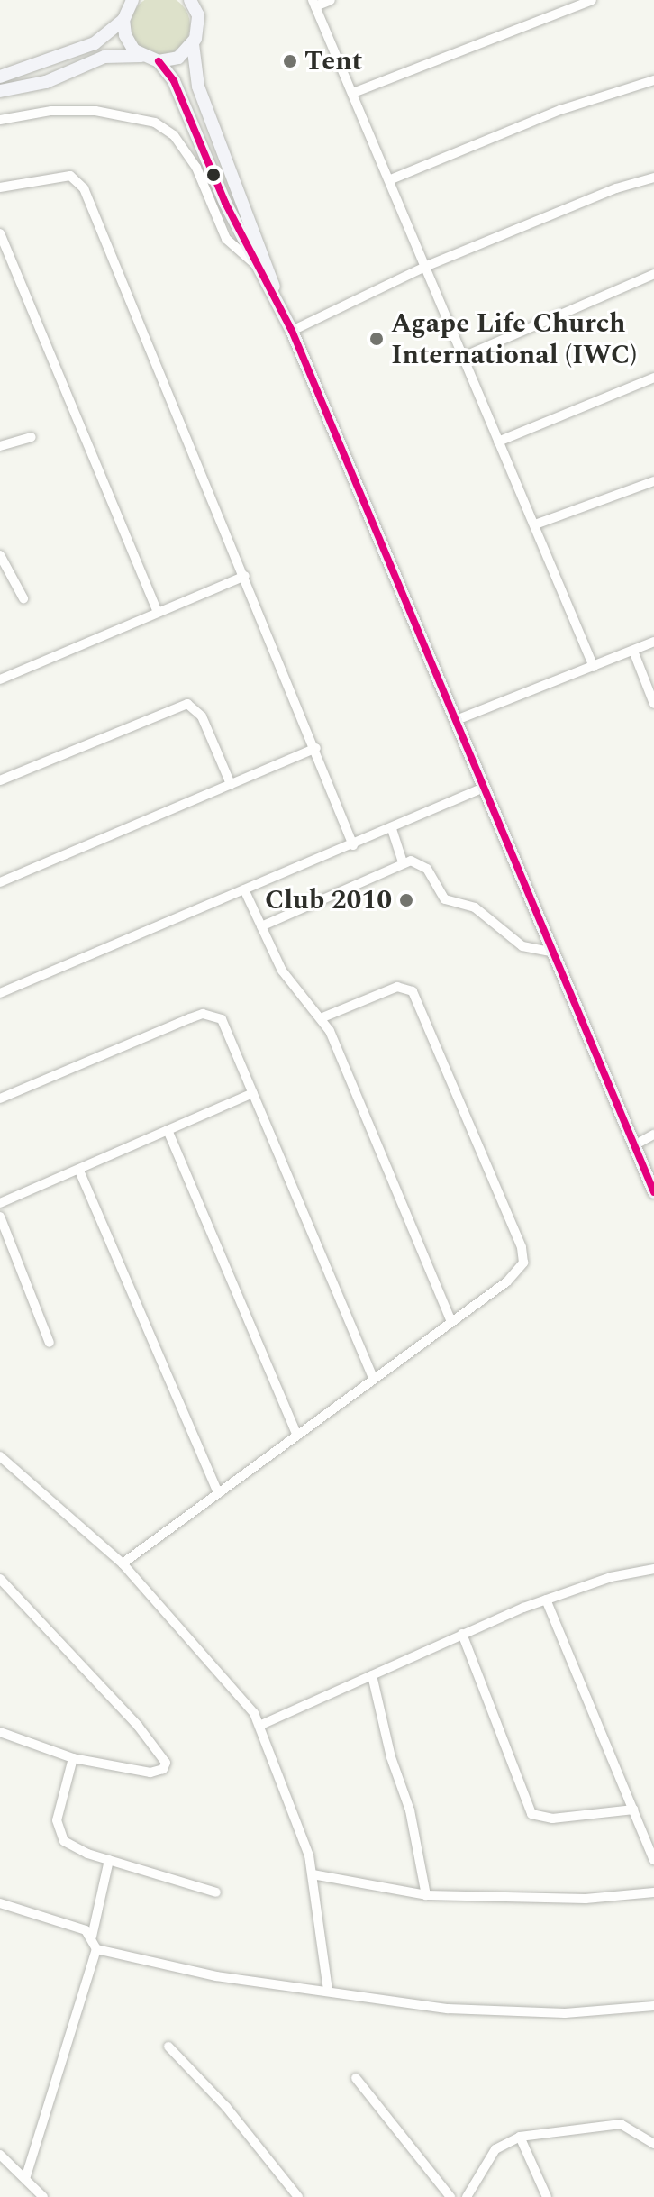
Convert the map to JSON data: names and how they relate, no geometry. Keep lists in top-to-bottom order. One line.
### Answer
{"places":["Tent","Agape Life Church International (IWC)","Club 2010"]}
